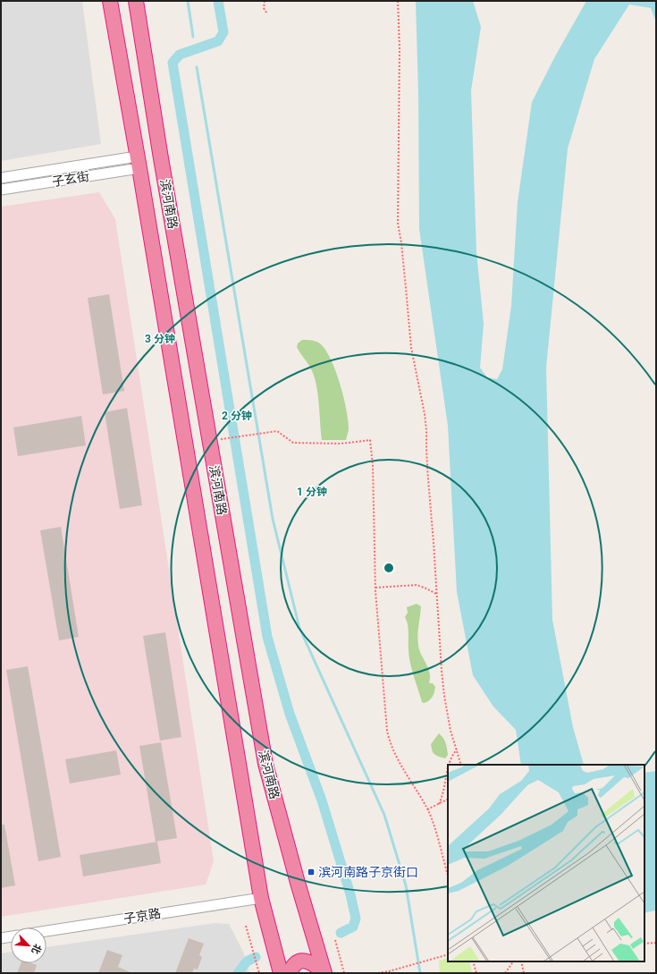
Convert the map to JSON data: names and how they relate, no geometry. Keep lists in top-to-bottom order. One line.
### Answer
{"streets":{"highway":["滨河南路"],"street":["子玄街","子京路"]},"crossings":[["子玄街","滨河南路"],["滨河南路","子京路"]],"places":{"transit":["滨河南路子京街口"]},"north":"bottom right","rings":["3 分钟","2 分钟","1 分钟"]}
